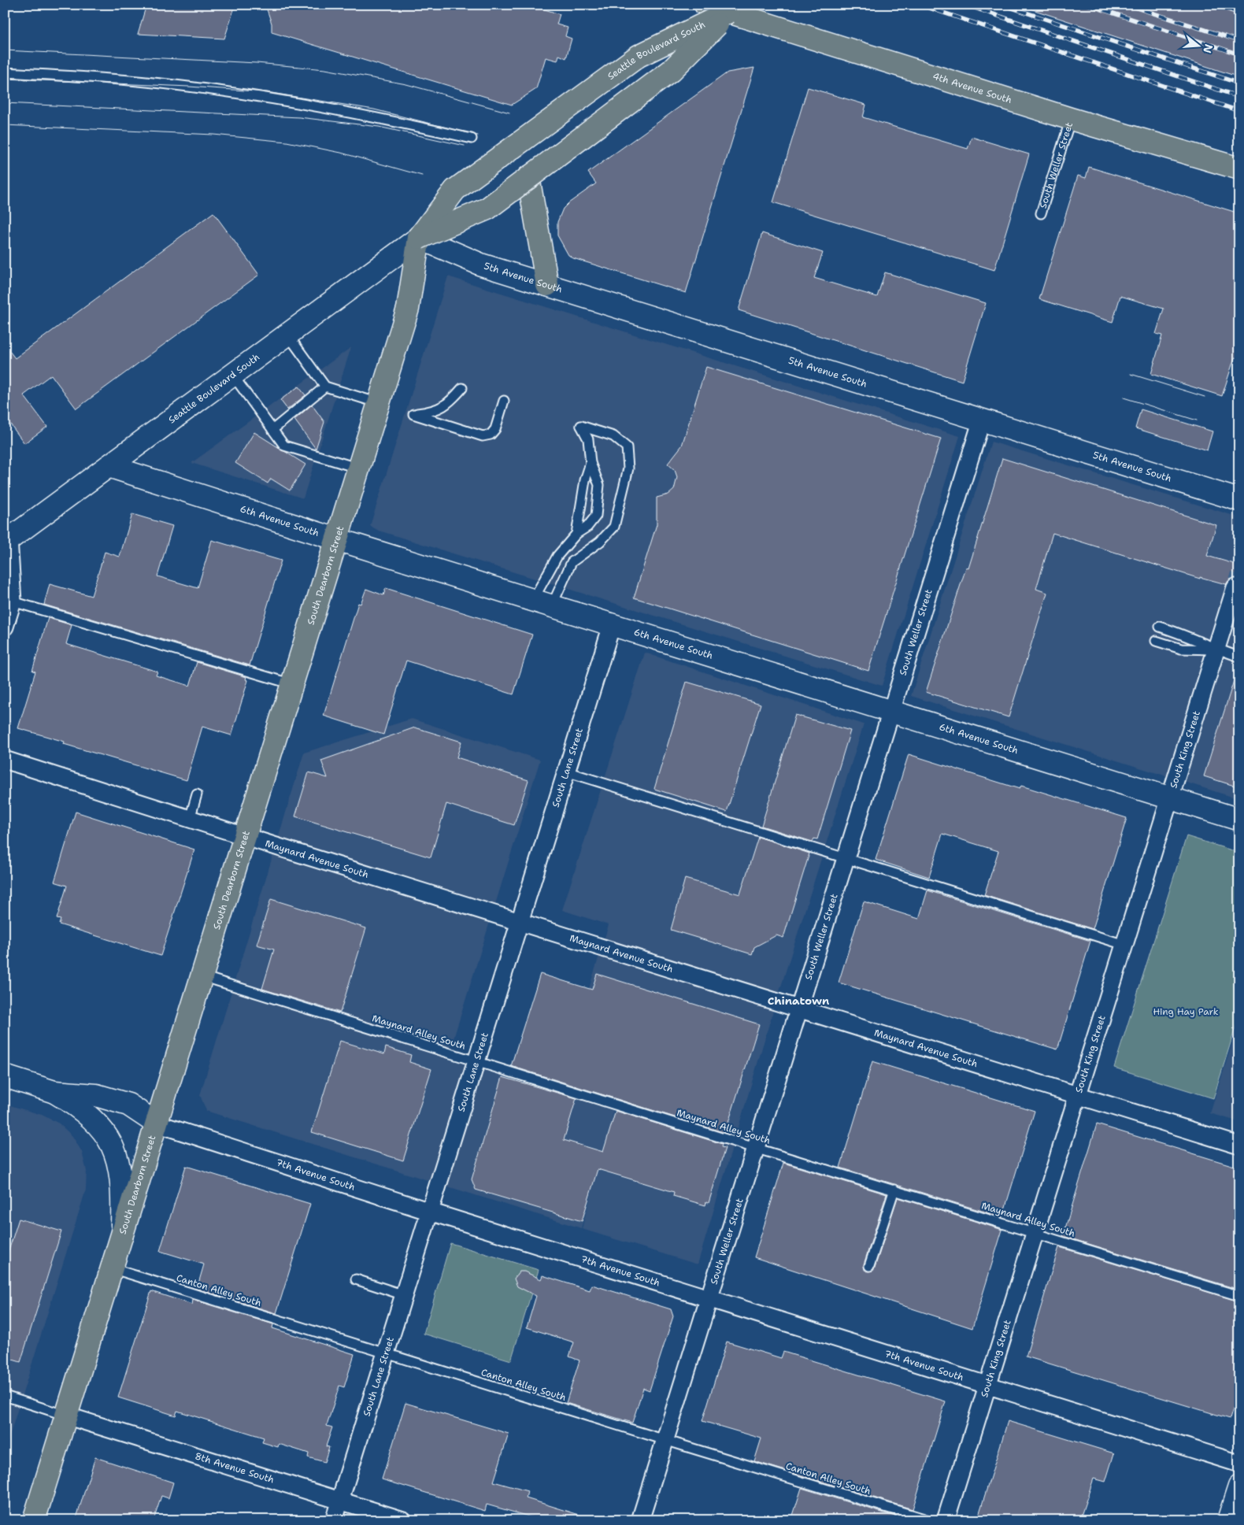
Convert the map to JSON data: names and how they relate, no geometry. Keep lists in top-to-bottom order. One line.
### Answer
{"streets":{"main road":["Seattle Boulevard South","4th Avenue South","5th Avenue South","6th Avenue South","South Dearborn Street","7th Avenue South"],"street":["South Weller Street","South King Street","South Lane Street","Maynard Avenue South","8th Avenue South"],"lane":["Maynard Alley South","Canton Alley South"]},"crossings":[["Seattle Boulevard South","4th Avenue South"],["Seattle Boulevard South","5th Avenue South"],["Seattle Boulevard South","6th Avenue South"],["Seattle Boulevard South","South Dearborn Street"],["4th Avenue South","South Weller Street"],["South Weller Street","5th Avenue South"],["South Weller Street","6th Avenue South"],["South Weller Street","Maynard Avenue South"],["South Weller Street","Maynard Alley South"],["South Weller Street","7th Avenue South"],["South Weller Street","Canton Alley South"],["5th Avenue South","South Dearborn Street"],["6th Avenue South","South Dearborn Street"],["6th Avenue South","South King Street"],["6th Avenue South","South Lane Street"],["South Dearborn Street","Maynard Avenue South"],["South Dearborn Street","Maynard Alley South"],["South Dearborn Street","7th Avenue South"],["South Dearborn Street","Canton Alley South"],["South Dearborn Street","8th Avenue South"],["South King Street","Maynard Avenue South"],["South King Street","Maynard Alley South"],["South King Street","7th Avenue South"],["South Lane Street","Maynard Avenue South"],["South Lane Street","Maynard Alley South"],["South Lane Street","7th Avenue South"],["South Lane Street","Canton Alley South"],["South Lane Street","8th Avenue South"]],"districts":["Chinatown"],"parks":["Hing Hay Park"],"north":"right"}
